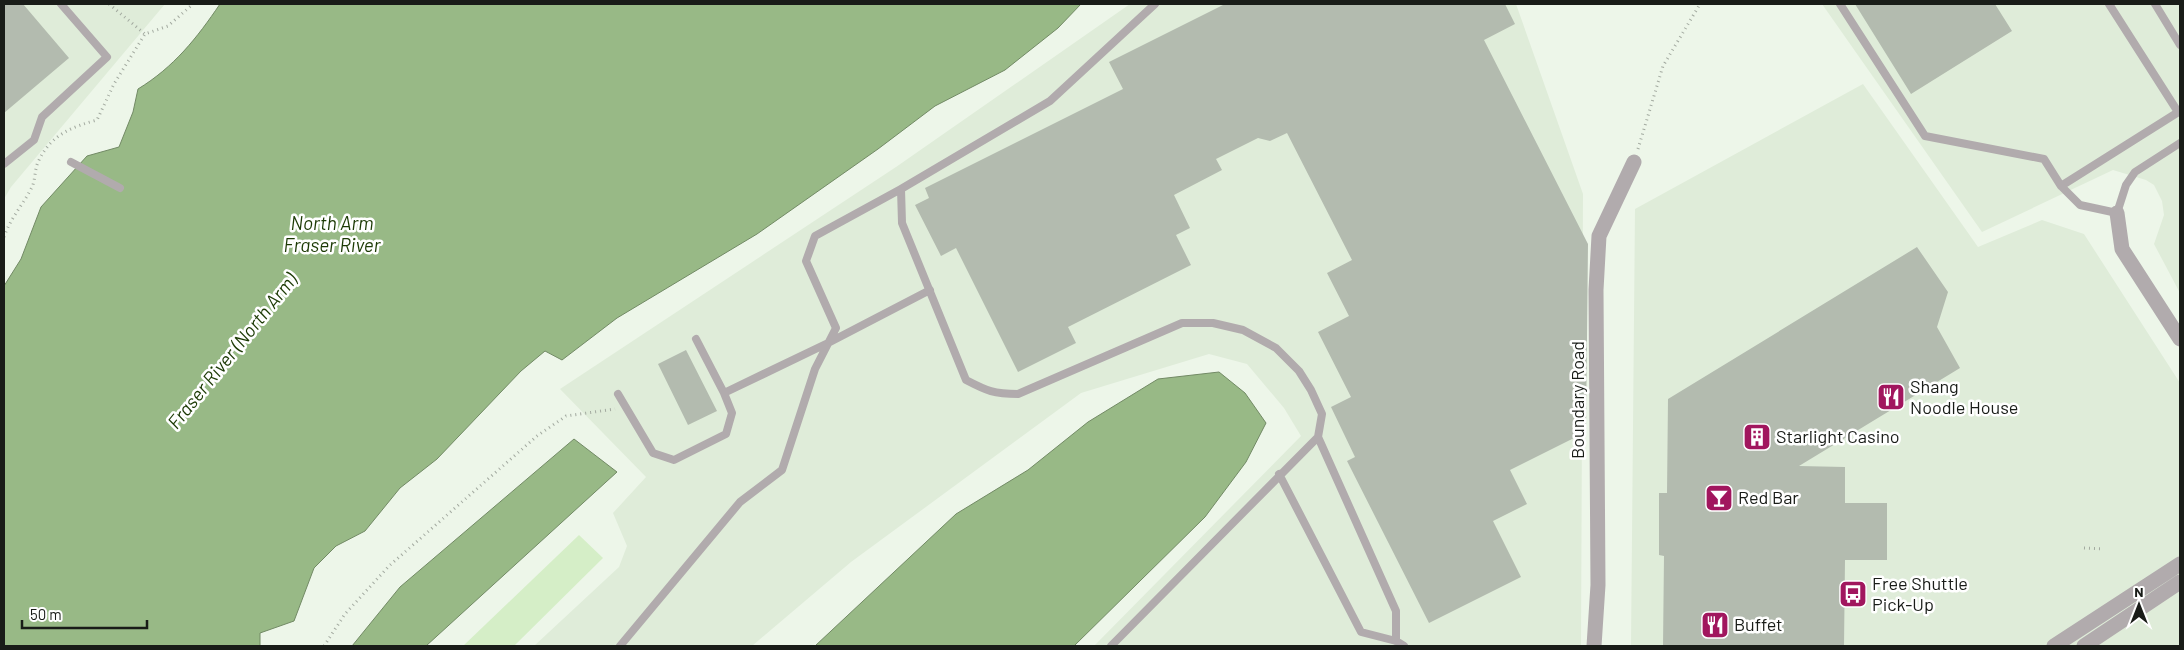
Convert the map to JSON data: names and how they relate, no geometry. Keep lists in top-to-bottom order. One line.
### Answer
{"streets":{"street":["Boundary Road"]},"water":["North Arm Fraser River","Fraser River (North Arm)"],"places":{"restaurant":["Shang Noodle House","Buffet"],"building":["Starlight Casino"],"bar":["Red Bar"],"bus stop":["Free Shuttle Pick-Up"]},"scale_bar":"50 m","north":"top"}
